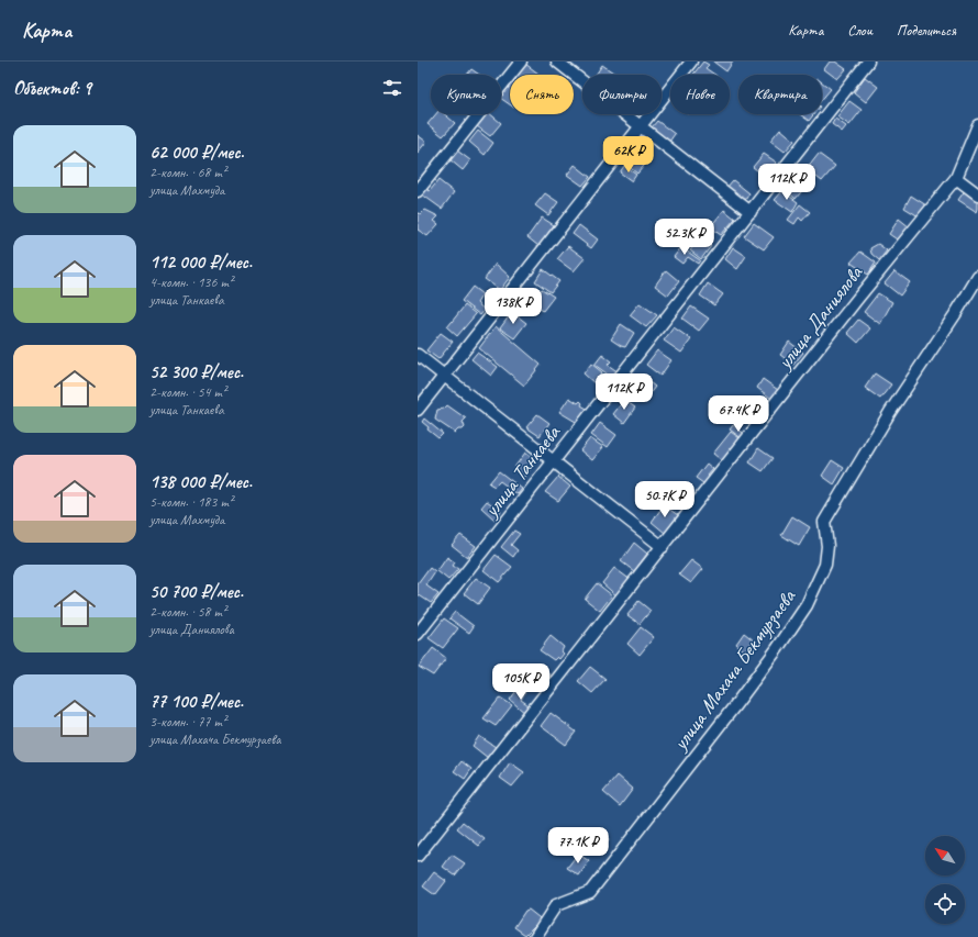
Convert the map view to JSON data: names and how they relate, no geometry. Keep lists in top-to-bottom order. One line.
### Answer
{"streets":{"street":["улица Даниялова","улица Танкаева","улица Махача Бекмурзаева"]},"north":"top left","page":{"header":"Карта","nav":["Карта","Слои","Поделиться"],"heading":"Объектов: 9","chip":["Купить","Снять","Фильтры","Новое","Квартира"],"list":[{"name":"62 000 ₽/мес.","note":"2-комн. · 68 m² · улица Махмуда"},{"name":"112 000 ₽/мес.","note":"4-комн. · 136 m² · улица Танкаева"},{"name":"52 300 ₽/мес.","note":"2-комн. · 54 m² · улица Танкаева"},{"name":"138 000 ₽/мес.","note":"5-комн. · 183 m² · улица Махмуда"},{"name":"50 700 ₽/мес.","note":"2-комн. · 58 m² · улица Даниялова"},{"name":"77 100 ₽/мес.","note":"3-комн. · 77 m² · улица Махача Бекмурзаева"}],"price":["62K ₽","112K ₽","52.3K ₽","138K ₽","112K ₽","67.4K ₽","50.7K ₽","105K ₽","77.1K ₽"]}}
